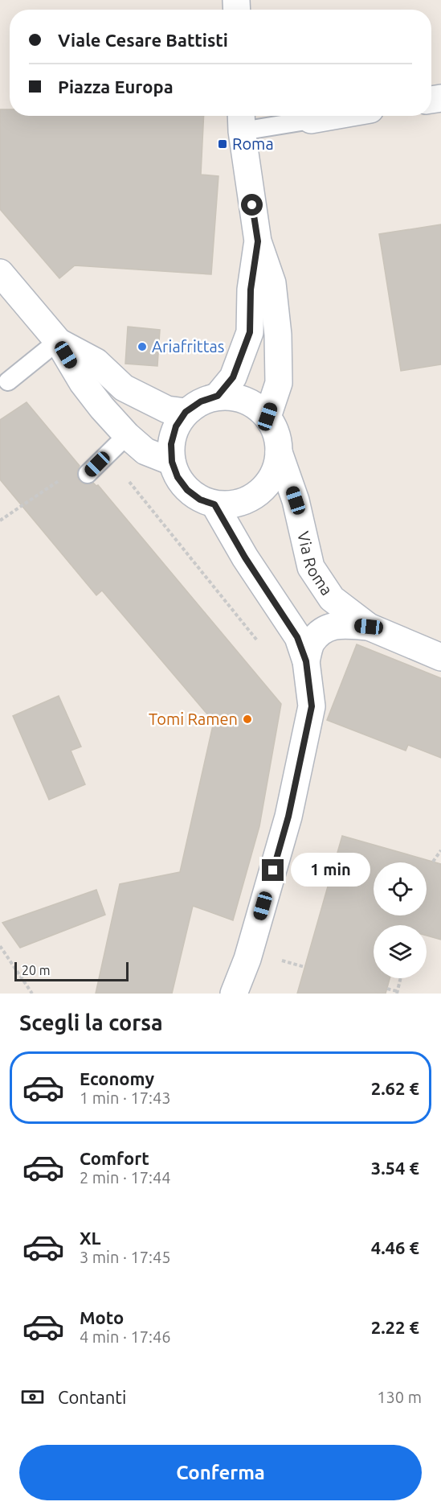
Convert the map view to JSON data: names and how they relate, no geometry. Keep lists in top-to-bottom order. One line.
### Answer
{"streets":{"street":["Via Roma"]},"places":{"transit":["Roma"],"other":["Ariafrittas","Tomi Ramen"]},"scale_bar":"20 m","page":{"banner":["Viale Cesare Battisti","Piazza Europa"],"bubble":"1 min","scale":"20 m","heading":"Scegli la corsa","list":[{"name":"Economy","note":"1 min · 17:43","value":"2.62 €"},{"name":"Comfort","note":"2 min · 17:44","value":"3.54 €"},{"name":"XL","note":"3 min · 17:45","value":"4.46 €"},{"name":"Moto","note":"4 min · 17:46","value":"2.22 €"}],"pay":["Contanti","130 m"],"buttons":"Conferma"}}
